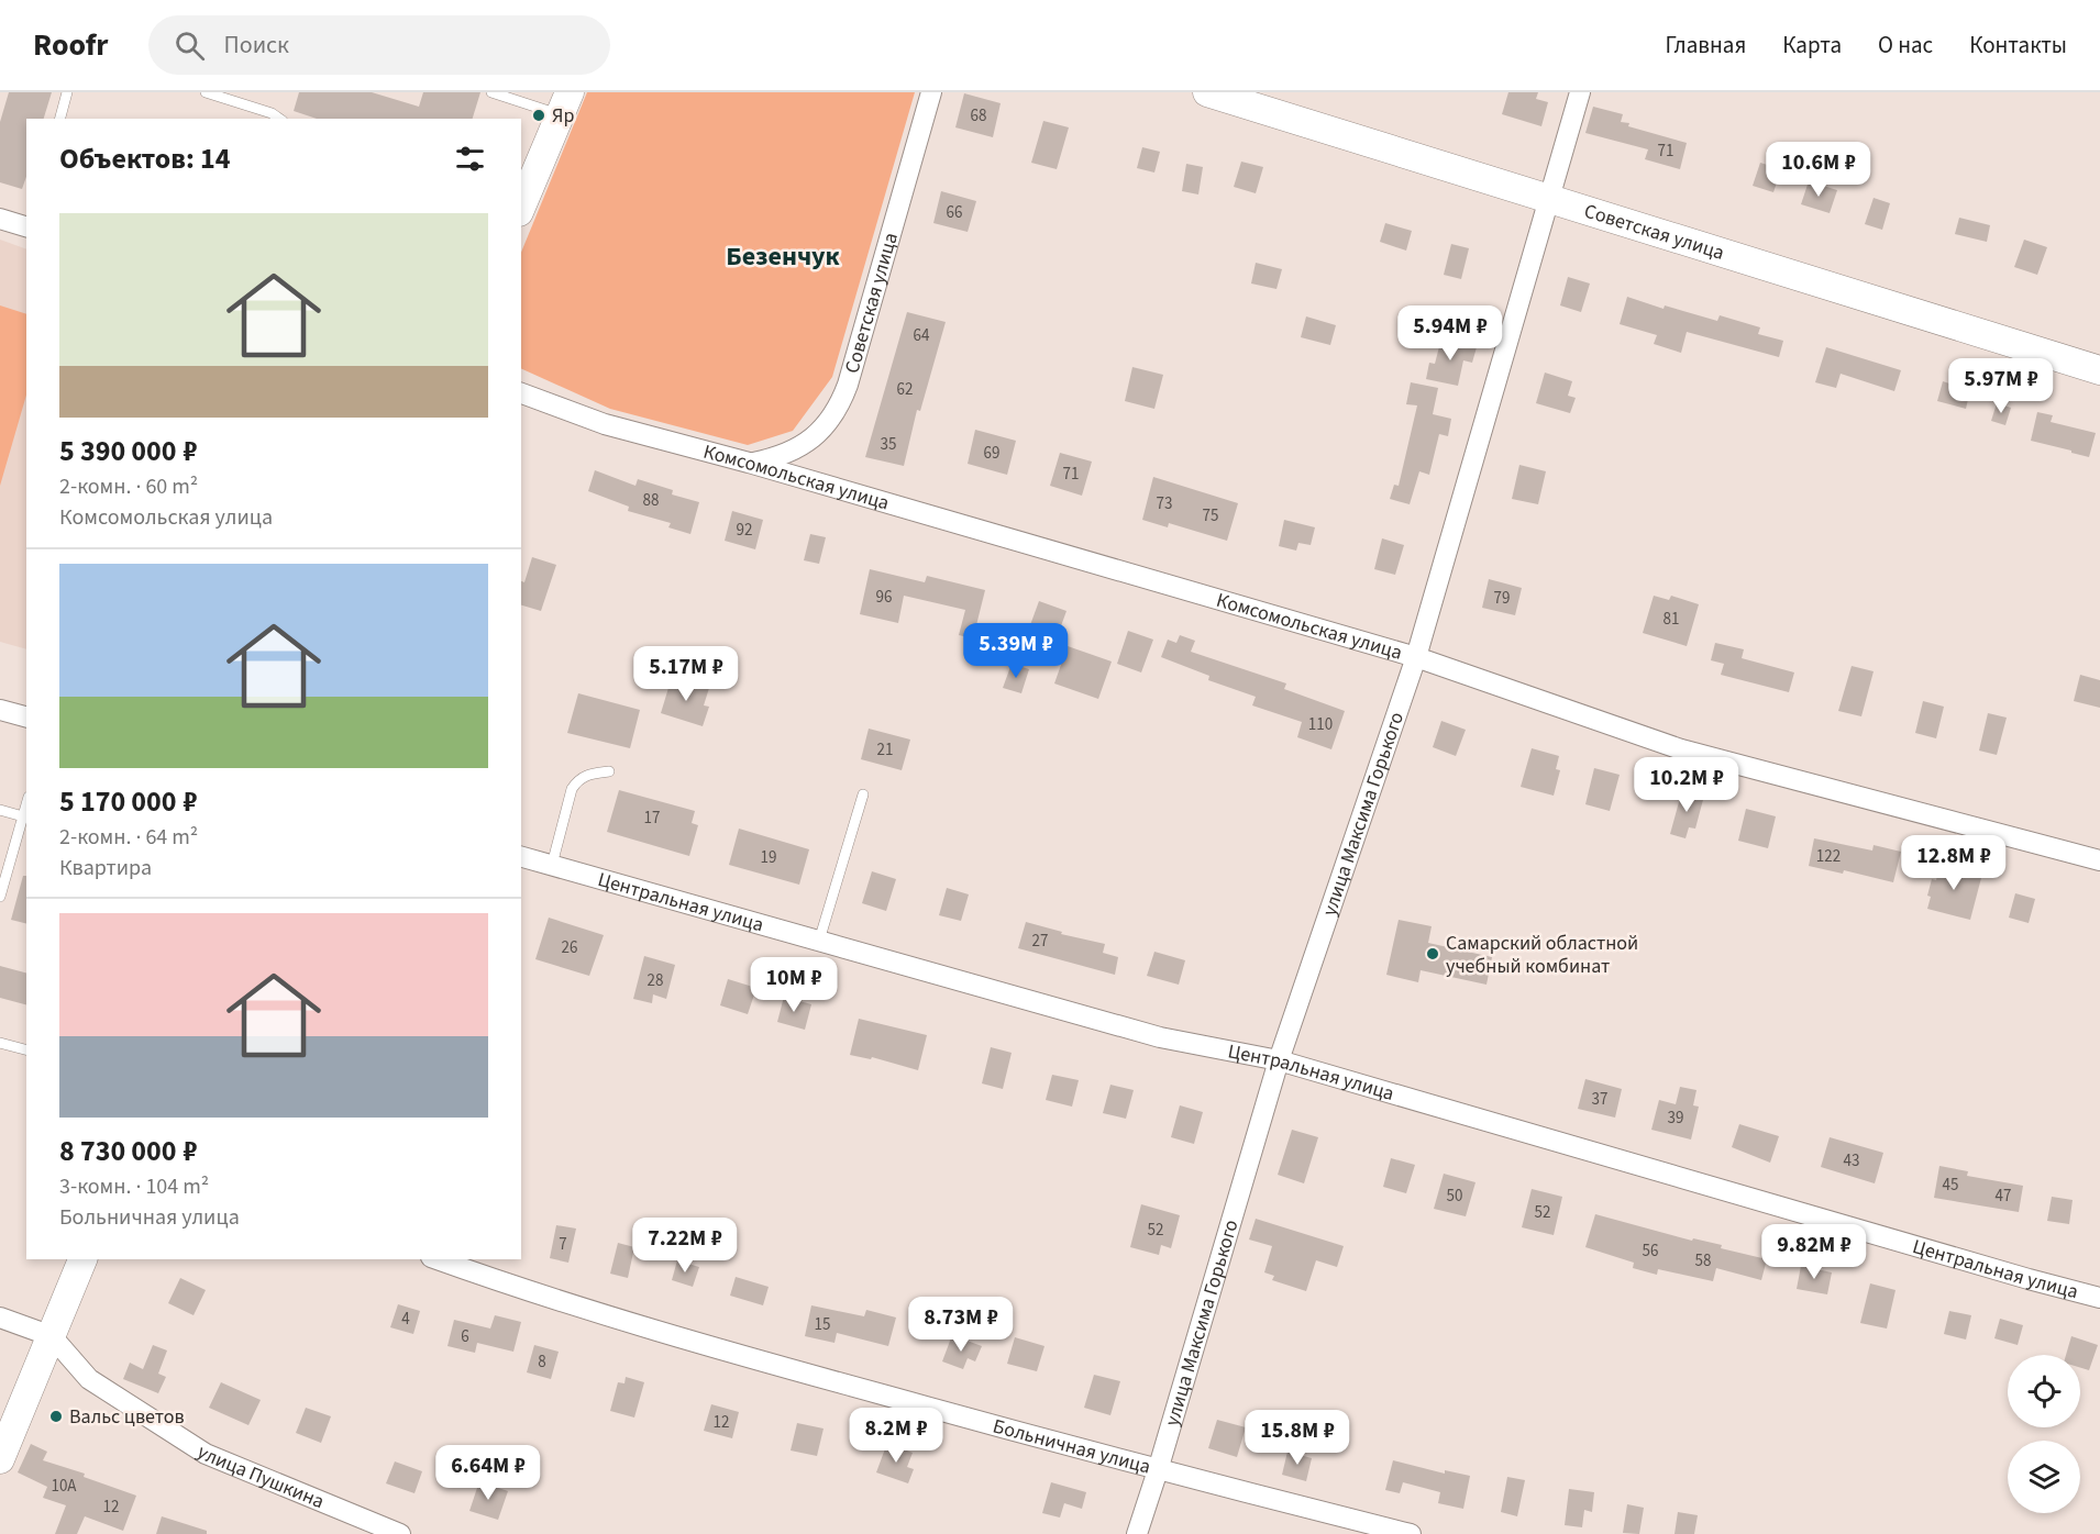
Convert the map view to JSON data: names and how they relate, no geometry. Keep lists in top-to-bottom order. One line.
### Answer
{"streets":{"street":["Советская улица","Комсомольская улица","улица Максима Горького","Центральная улица","Больничная улица","улица Пушкина"]},"crossings":[["Советская улица","Комсомольская улица"],["Советская улица","улица Максима Горького"],["Комсомольская улица","улица Максима Горького"],["улица Максима Горького","Центральная улица"],["улица Максима Горького","Больничная улица"]],"districts":["Безенчук"],"places":["Яр","Самарский областной учебный комбинат","Вальс цветов"],"house_numbers":["68","71","66","64","62","35","69","71","88","73","75","92","96","79","81","110","21","17","122","19","27","26","28","37","39","43","45","50","47","52","52","7","56","58","4","15","6","8","12","10А","12"],"page":{"header":"Roofr","search":"Поиск","nav":["Главная","Карта","О нас","Контакты"],"heading":"Объектов: 14","price":["10.6M ₽","5.94M ₽","5.97M ₽","5.39M ₽","5.17M ₽","10.2M ₽","12.8M ₽","10M ₽","7.22M ₽","9.82M ₽","8.73M ₽","8.2M ₽","15.8M ₽","6.64M ₽"],"list":[{"name":"5 390 000 ₽","note":"2-комн. · 60 m² · Комсомольская улица"},{"name":"5 170 000 ₽","note":"2-комн. · 64 m² · Квартира"},{"name":"8 730 000 ₽","note":"3-комн. · 104 m² · Больничная улица"}]}}
